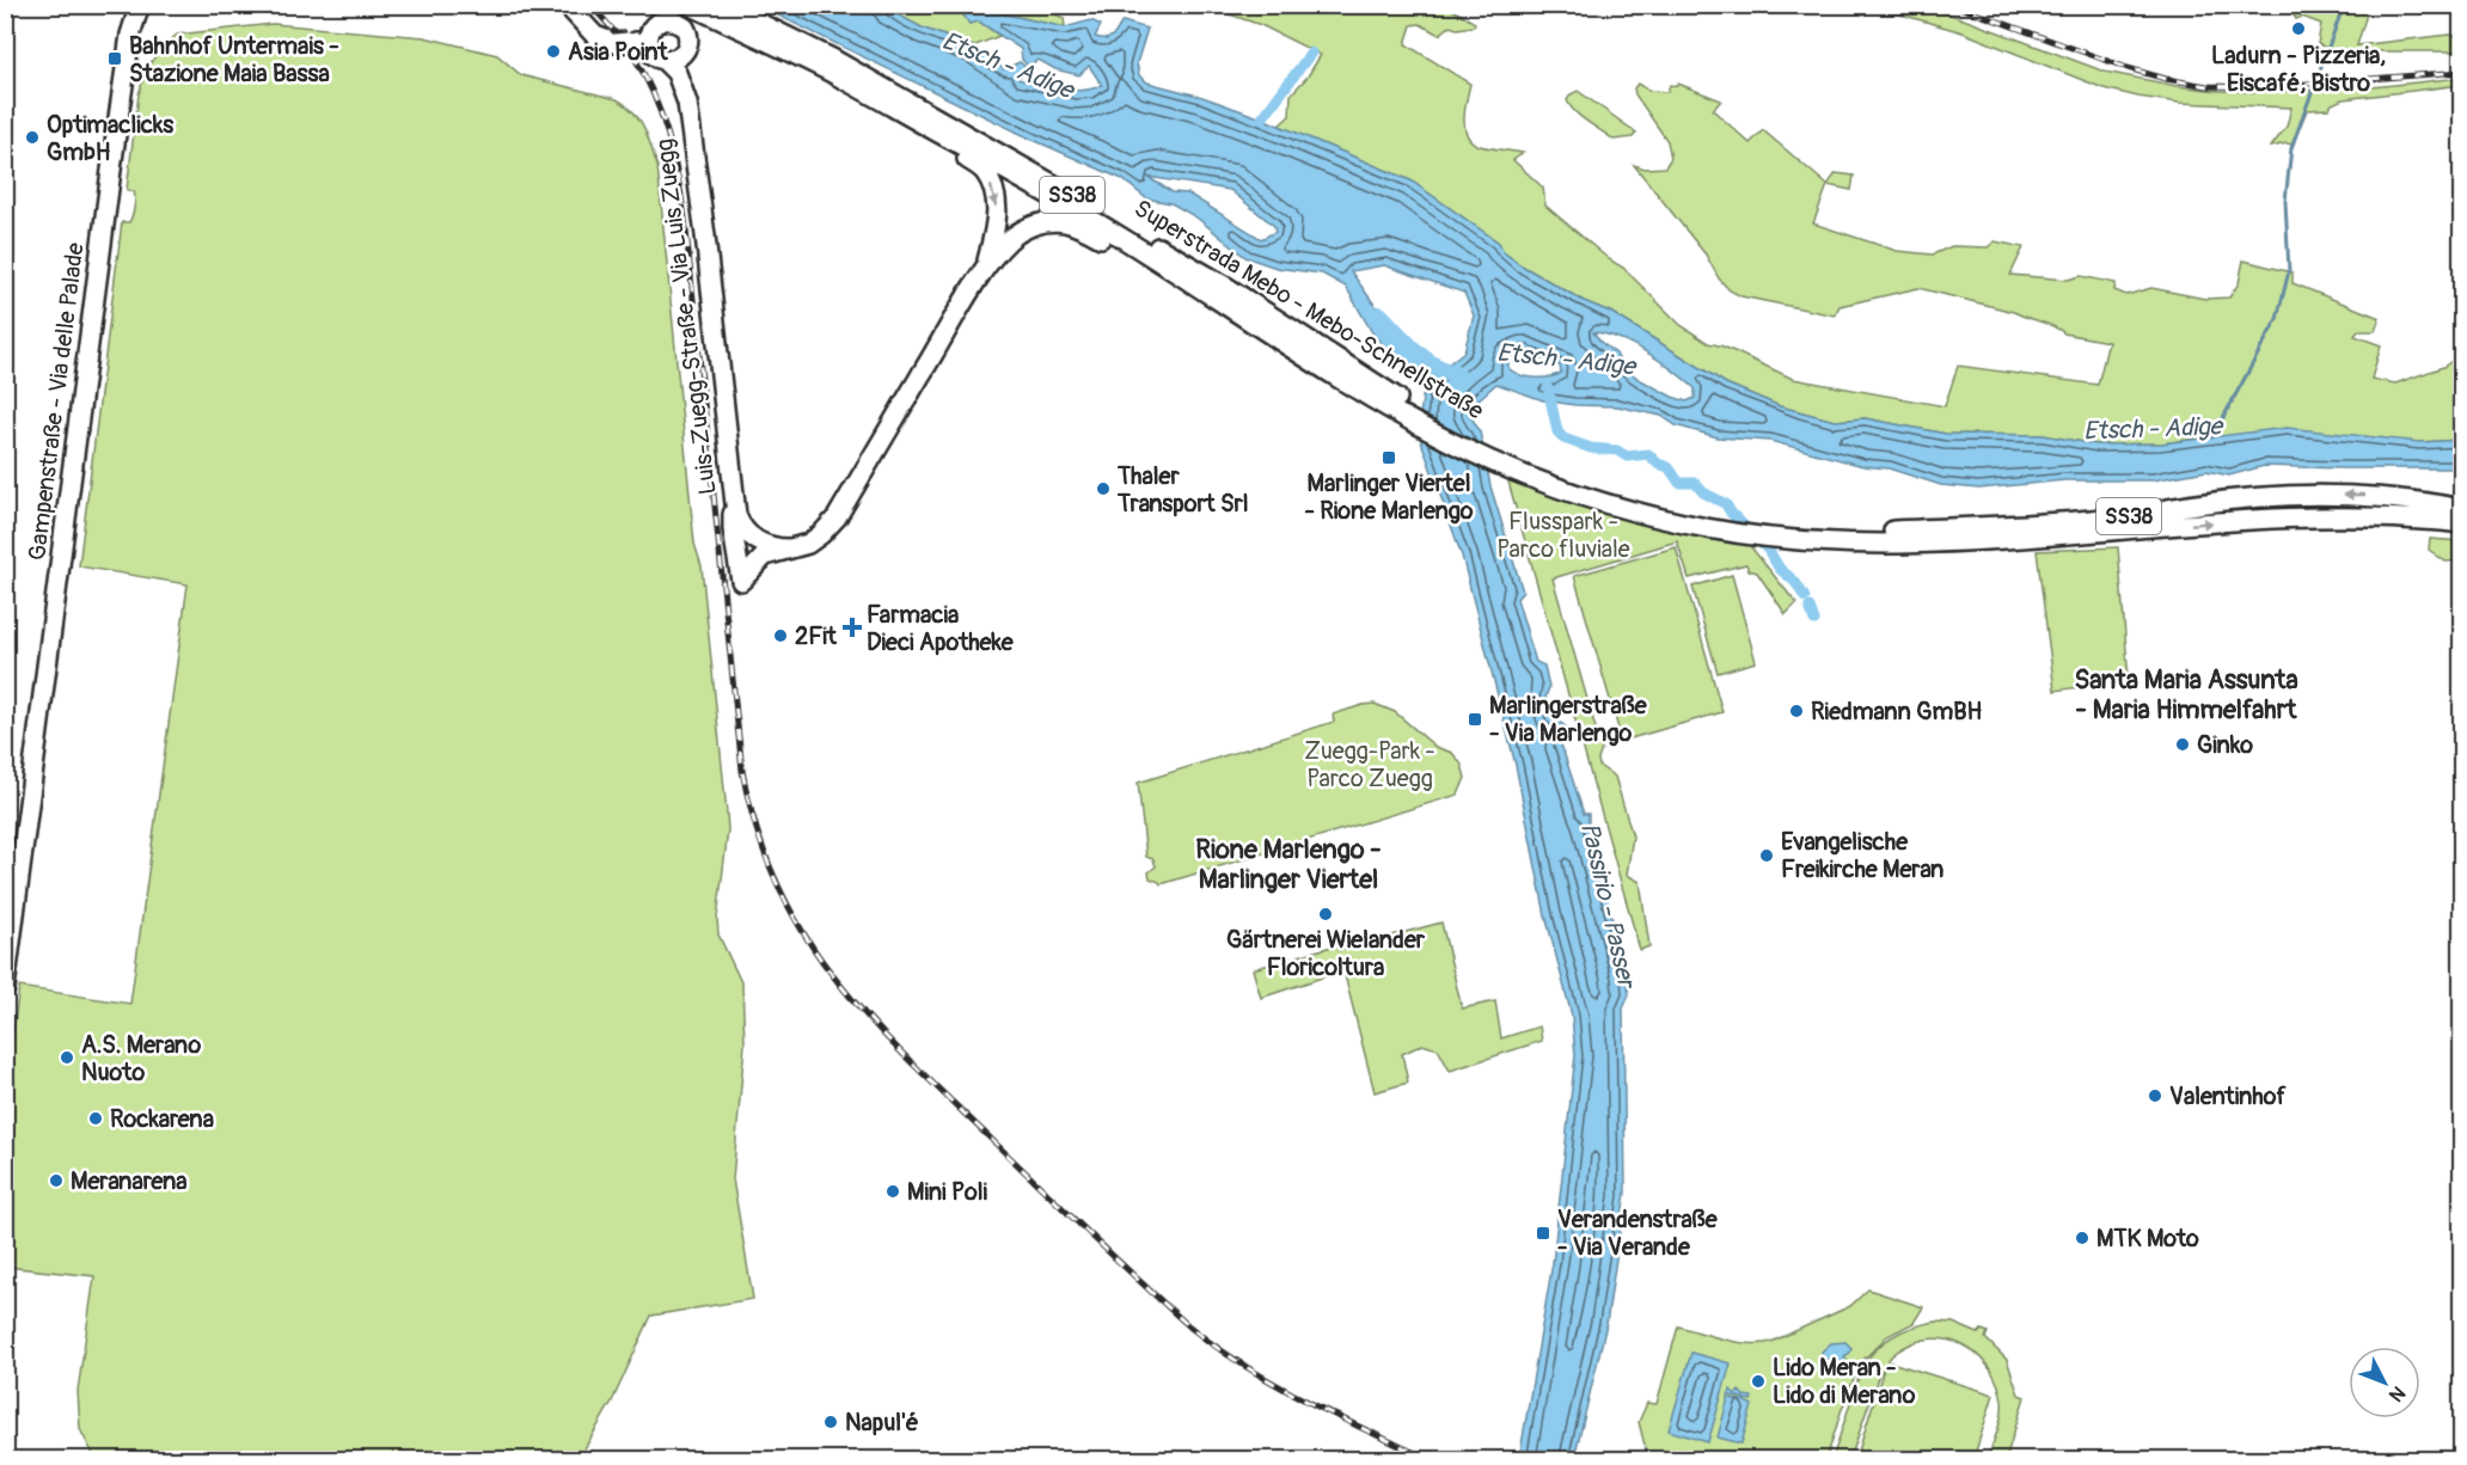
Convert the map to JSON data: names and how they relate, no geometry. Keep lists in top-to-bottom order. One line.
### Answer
{"streets":{"main road":["SS38","Superstrada Mebo - Mebo-Schnellstraße","Luis-Zuegg-Straße - Via Luis Zuegg","Gampenstraße - Via delle Palade"]},"crossings":[["SS38","Superstrada Mebo - Mebo-Schnellstraße"],["Superstrada Mebo - Mebo-Schnellstraße","Luis-Zuegg-Straße - Via Luis Zuegg"]],"districts":["Santa Maria Assunta - Maria Himmelfahrt","Rione Marlengo - Marlinger Viertel"],"water":["Etsch - Adige","Passirio - Passer"],"parks":["Flusspark - Parco fluviale","Zuegg-Park - Parco Zuegg"],"places":{"other":["Ladurn - Pizzeria, Eiscafé, Bistro","Asia Point","Optimaclicks GmbH","Thaler Transport Srl","2Fit","Riedmann GmBH","Ginko","Evangelische Freikirche Meran","Gärtnerei Wielander Floricoltura","A.S. Merano Nuoto","Valentinhof","Rockarena","Meranarena","Mini Poli","MTK Moto","Lido Meran - Lido di Merano","Napul'é"],"transit":["Bahnhof Untermais - Stazione Maia Bassa","Marlinger Viertel - Rione Marlengo","Marlingerstraße - Via Marlengo","Verandenstraße - Via Verande"],"health":["Farmacia Dieci Apotheke"]},"north":"bottom right"}
